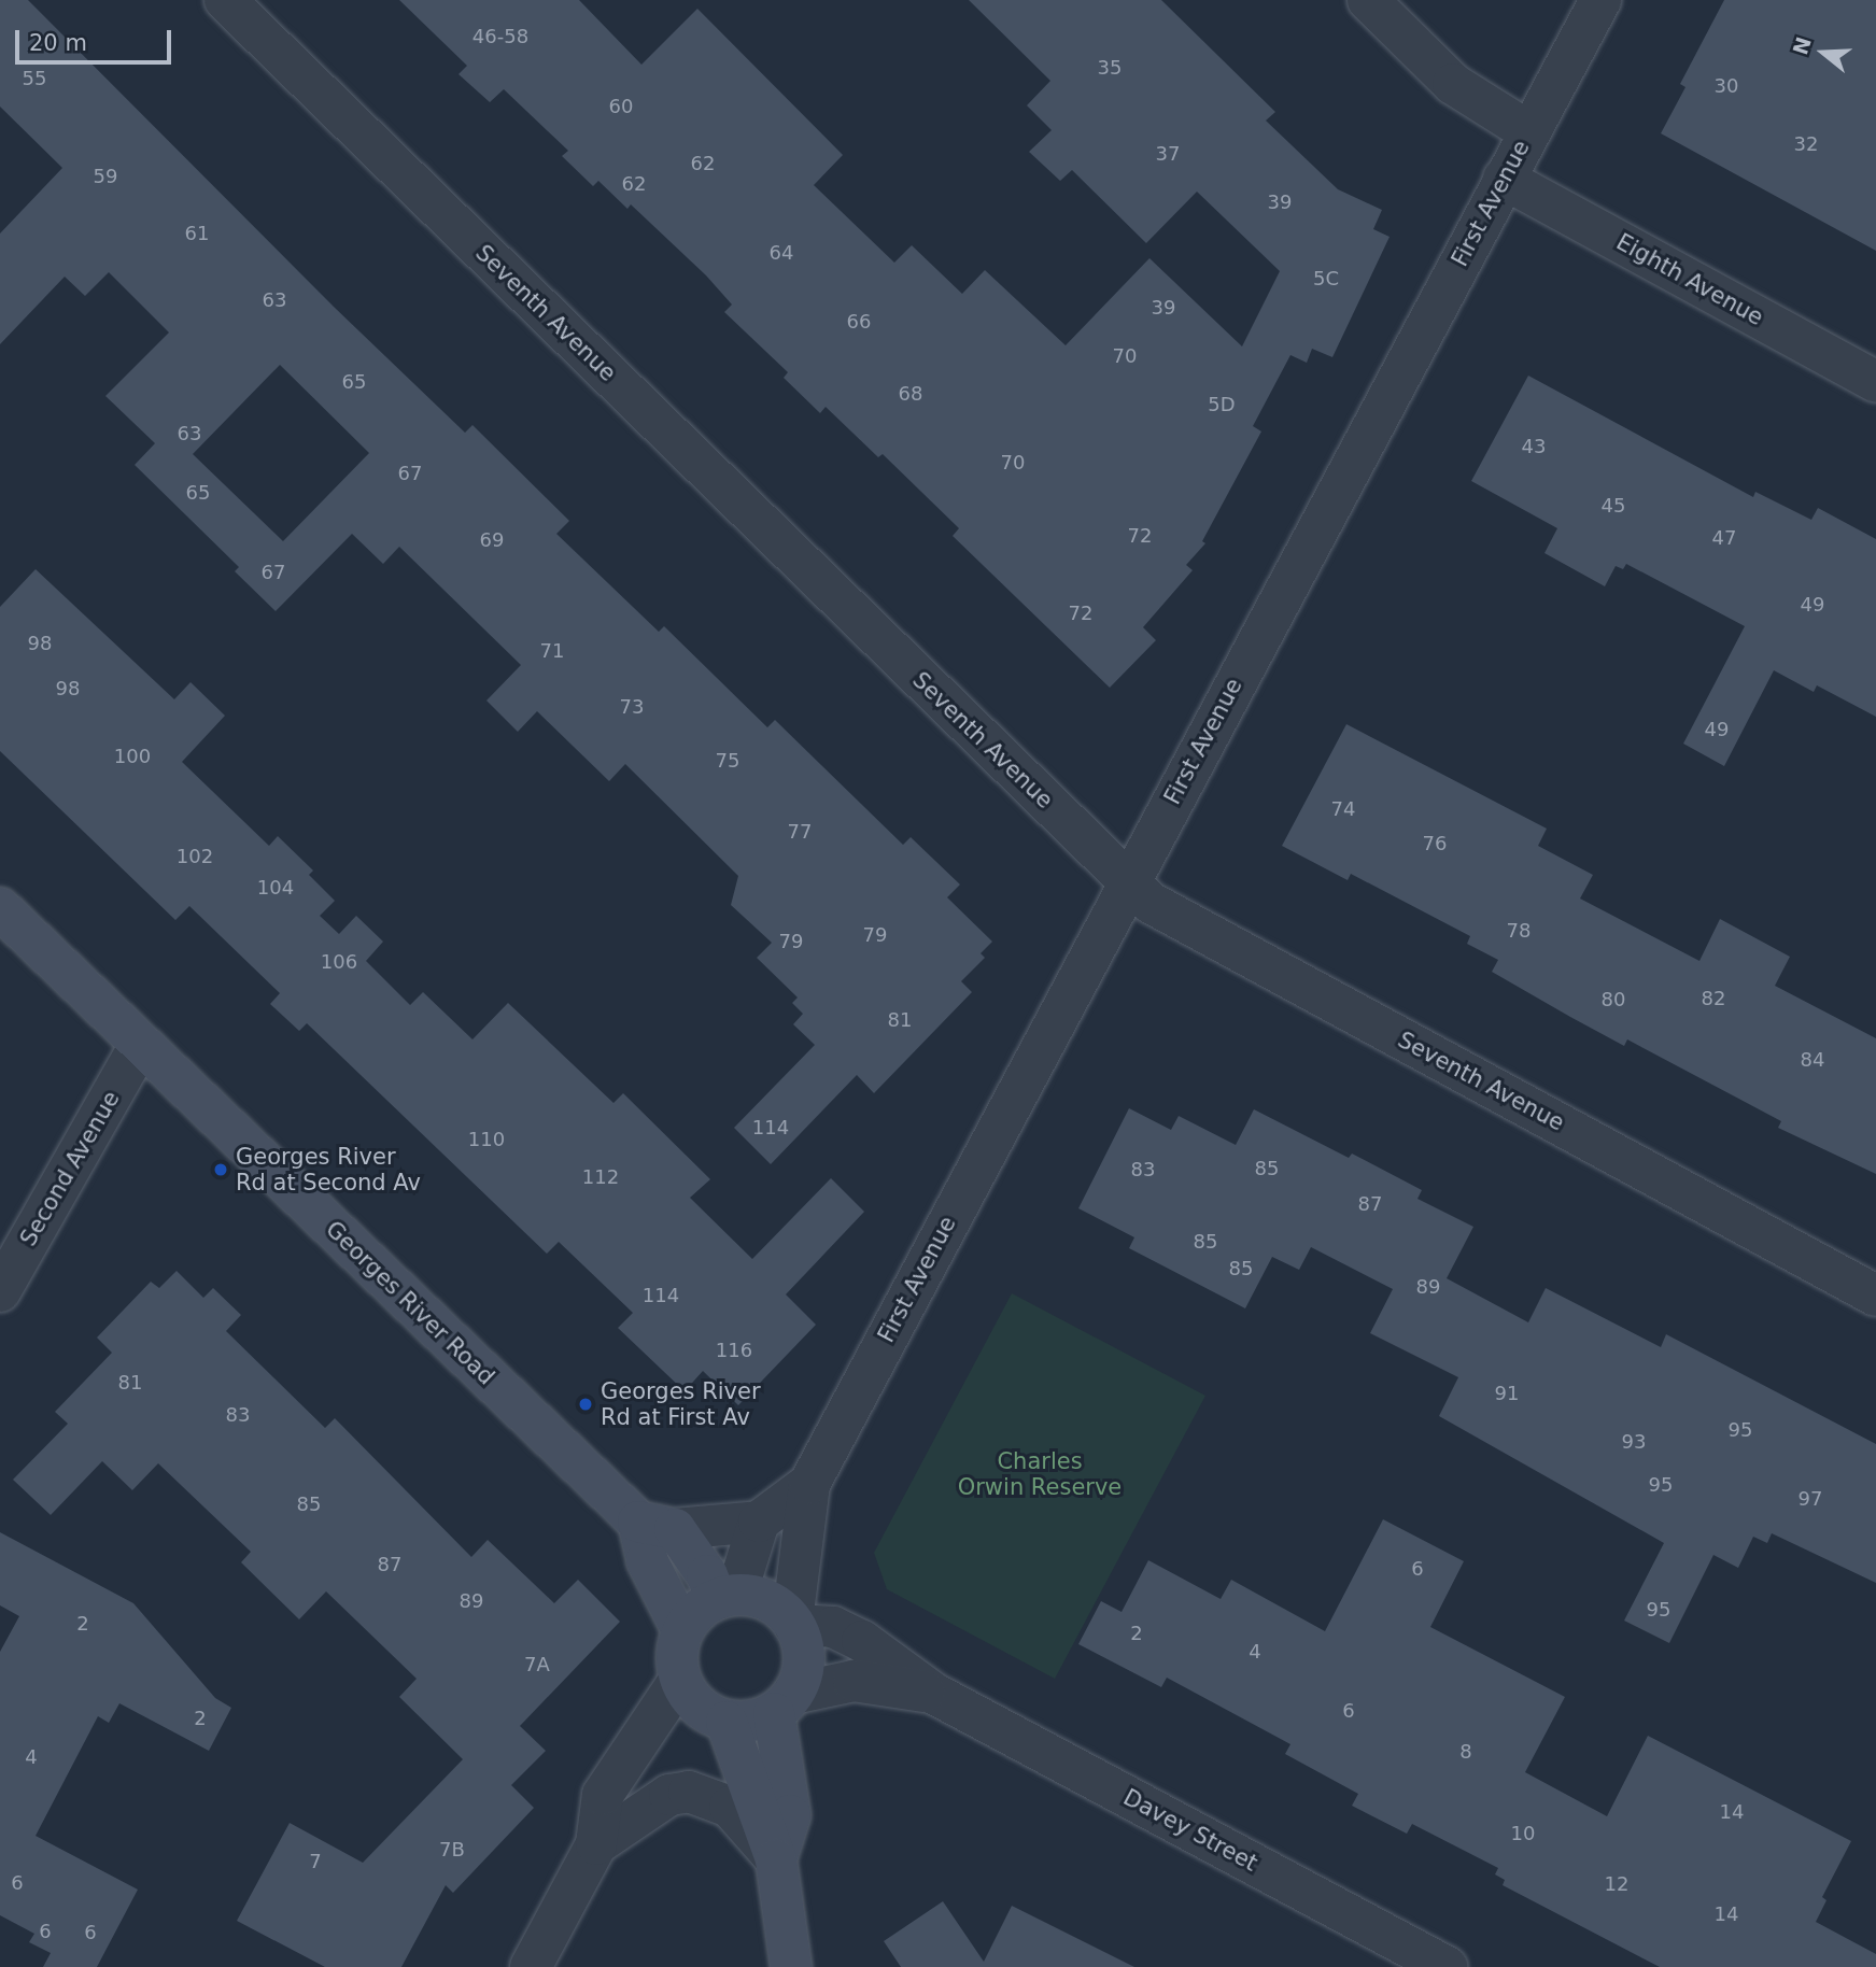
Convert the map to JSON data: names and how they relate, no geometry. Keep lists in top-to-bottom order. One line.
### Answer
{"streets":{"street":["First Avenue","Eighth Avenue","Seventh Avenue","Second Avenue","Georges River Road","Davey Street"]},"crossings":[["First Avenue","Eighth Avenue"],["First Avenue","Seventh Avenue"],["First Avenue","Georges River Road"],["First Avenue","Davey Street"],["Second Avenue","Georges River Road"],["Georges River Road","Davey Street"]],"parks":["Charles Orwin Reserve"],"places":["Georges River Rd at Second Av","Georges River Rd at First Av"],"house_numbers":["46-58","35","55","30","60","32","37","62","59","62","39","61","64","5C","63","39","66","70","65","68","5D","63","43","70","67","65","45","72","47","69","67","49","72","98","71","98","73","49","100","75","74","77","76","102","104","78","79","79","106","82","80","81","84","114","110","85","83","112","87","85","85","89","114","116","81","91","83","95","93","95","97","85","87","6","89","95","2","2","4","7A","6","2","8","4","14","10","7B","7","6","12","14","6","6"],"scale_bar":"20 m","north":"left"}
